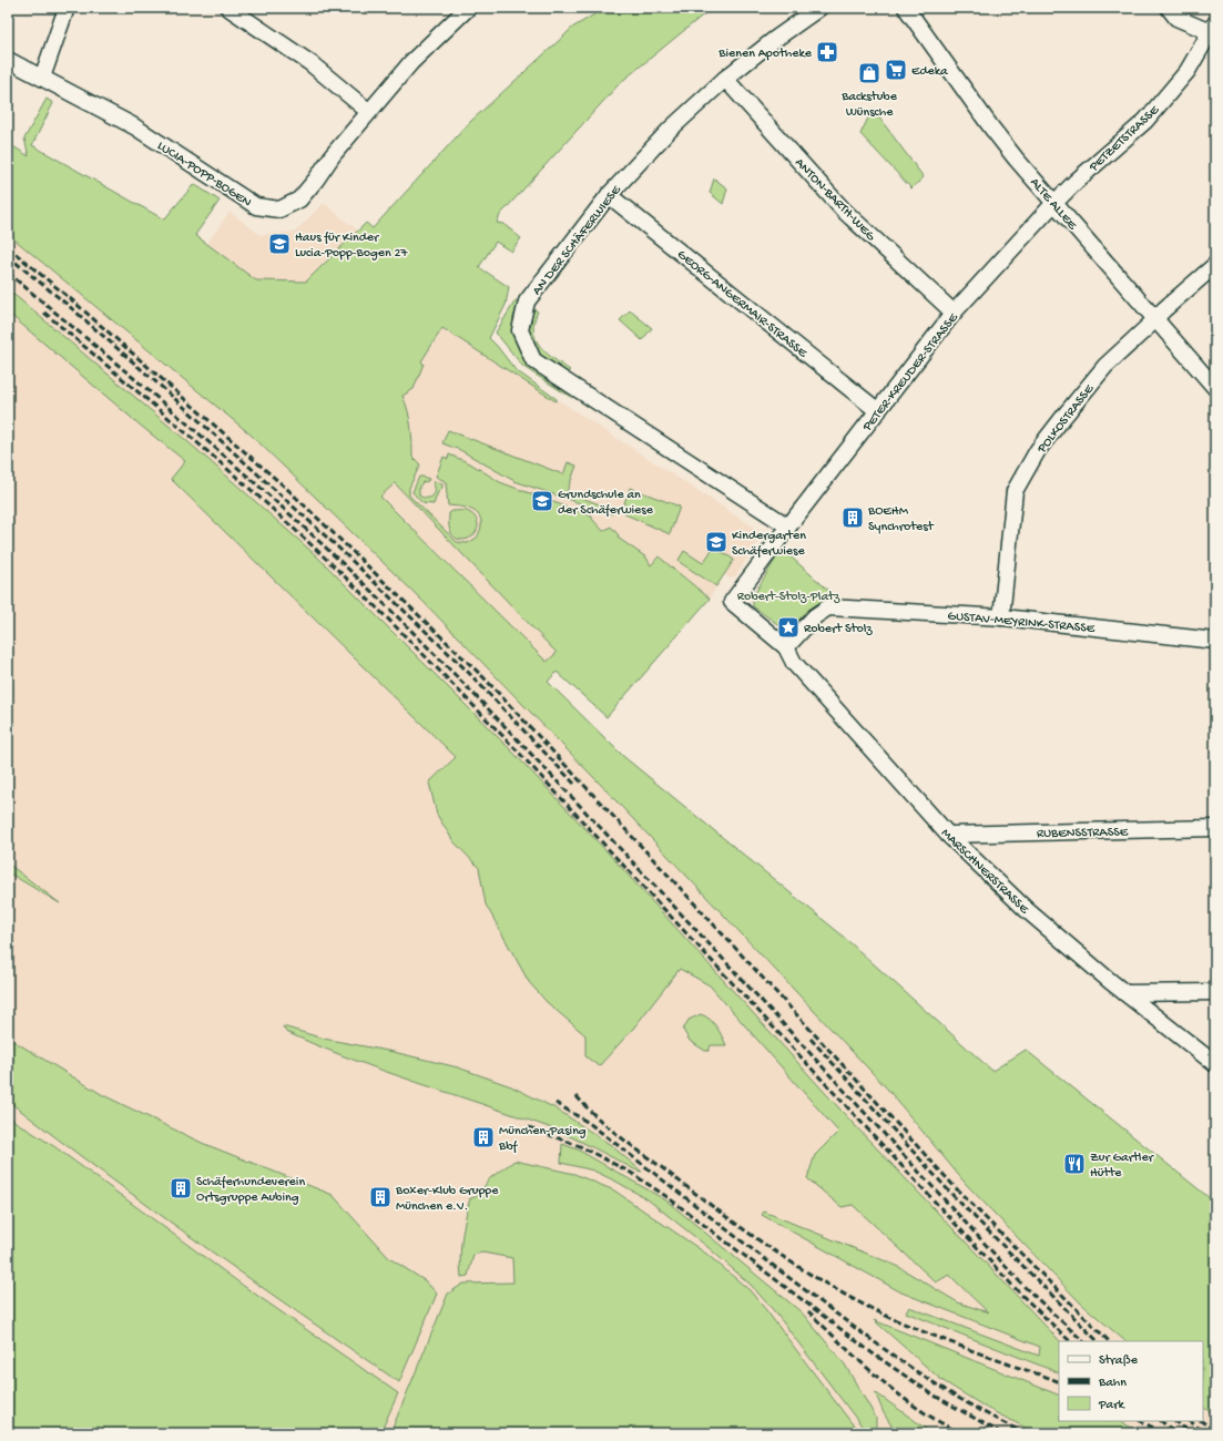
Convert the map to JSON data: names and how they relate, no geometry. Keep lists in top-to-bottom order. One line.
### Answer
{"streets":{"street":["PETZETSTRASSE","LUCIA-POPP-BOGEN","ANTON-BARTH-WEG","ALTE ALLEE","AN DER SCHÄFERWIESE","GEORG-ANGERMAIR-STRASSE","PETER-KREUDER-STRASSE","POLKOSTRASSE","GUSTAV-MEYRINK-STRASSE","RUBENSSTRASSE","MARSCHNERSTRASSE"]},"crossings":[["PETZETSTRASSE","ALTE ALLEE"],["PETZETSTRASSE","PETER-KREUDER-STRASSE"],["ANTON-BARTH-WEG","AN DER SCHÄFERWIESE"],["ANTON-BARTH-WEG","PETER-KREUDER-STRASSE"],["ALTE ALLEE","PETER-KREUDER-STRASSE"],["ALTE ALLEE","POLKOSTRASSE"],["AN DER SCHÄFERWIESE","GEORG-ANGERMAIR-STRASSE"],["AN DER SCHÄFERWIESE","PETER-KREUDER-STRASSE"],["GEORG-ANGERMAIR-STRASSE","PETER-KREUDER-STRASSE"],["PETER-KREUDER-STRASSE","GUSTAV-MEYRINK-STRASSE"],["PETER-KREUDER-STRASSE","MARSCHNERSTRASSE"],["POLKOSTRASSE","GUSTAV-MEYRINK-STRASSE"],["GUSTAV-MEYRINK-STRASSE","MARSCHNERSTRASSE"],["RUBENSSTRASSE","MARSCHNERSTRASSE"]],"parks":["Robert-Stolz-Platz"],"places":{"pharmacy":["Bienen Apotheke"],"supermarket":["Edeka"],"shop":["Backstube Wünsche"],"school or university":["Haus für Kinder Lucia-Popp-Bogen 27","Grundschule an der Schäferwiese","Kindergarten Schäferwiese"],"building":["BOEHM Synchrotest","München-Pasing Bbf","Schäferhundeverein Ortsgruppe Aubing","Boxer-Klub Gruppe München e.V."],"place":["Robert Stolz"],"restaurant":["Zur Gartler Hütte"]},"legend":["Straße","Bahn","Park"]}
